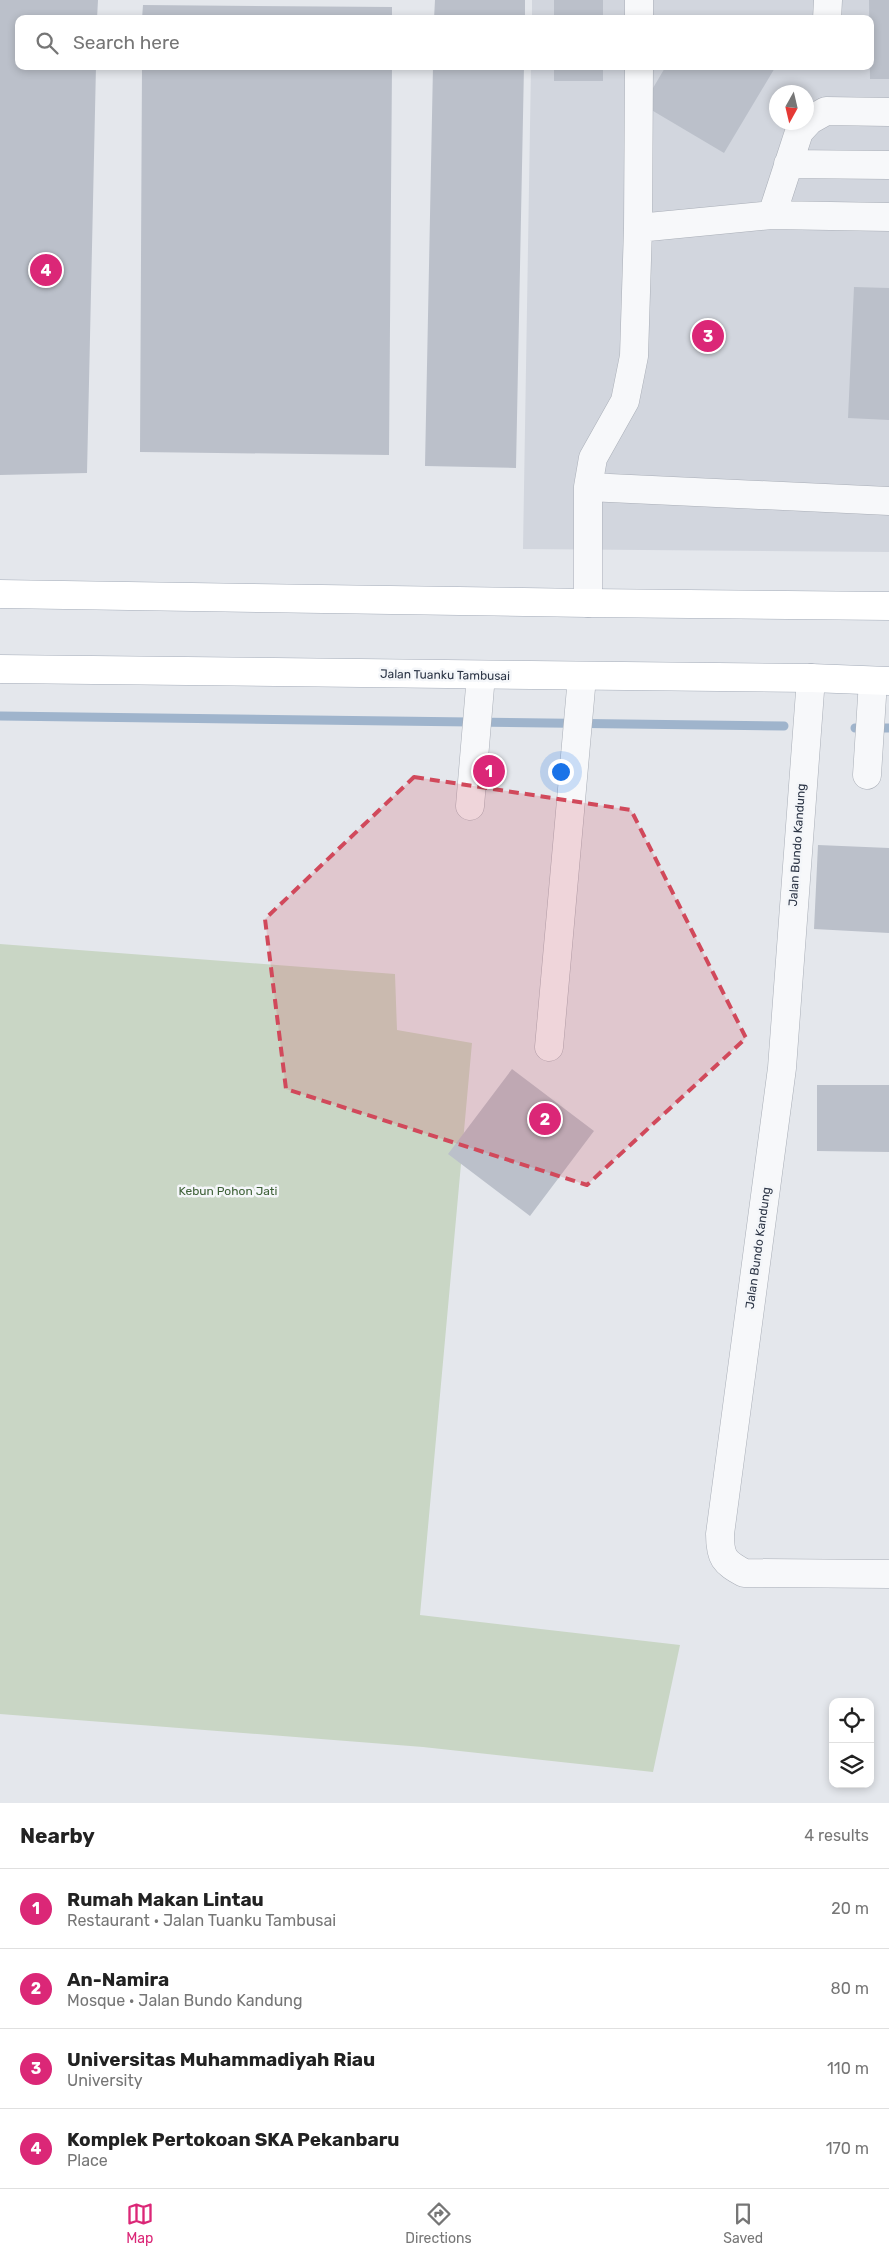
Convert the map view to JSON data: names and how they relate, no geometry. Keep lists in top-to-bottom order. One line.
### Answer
{"streets":{"main road":["Jalan Tuanku Tambusai"],"street":["Jalan Bundo Kandung"]},"crossings":[["Jalan Tuanku Tambusai","Jalan Bundo Kandung"]],"parks":["Kebun Pohon Jati"],"north":"bottom","page":{"search":"Search here","pins":["4","3","1","2"],"heading":["Nearby","4 results"],"list":[{"mark":"1","name":"Rumah Makan Lintau","note":"Restaurant · Jalan Tuanku Tambusai","value":"20 m"},{"mark":"2","name":"An-Namira","note":"Mosque · Jalan Bundo Kandung","value":"80 m"},{"mark":"3","name":"Universitas Muhammadiyah Riau","note":"University","value":"110 m"},{"mark":"4","name":"Komplek Pertokoan SKA Pekanbaru","note":"Place","value":"170 m"}],"nav":["Map","Directions","Saved"]}}
